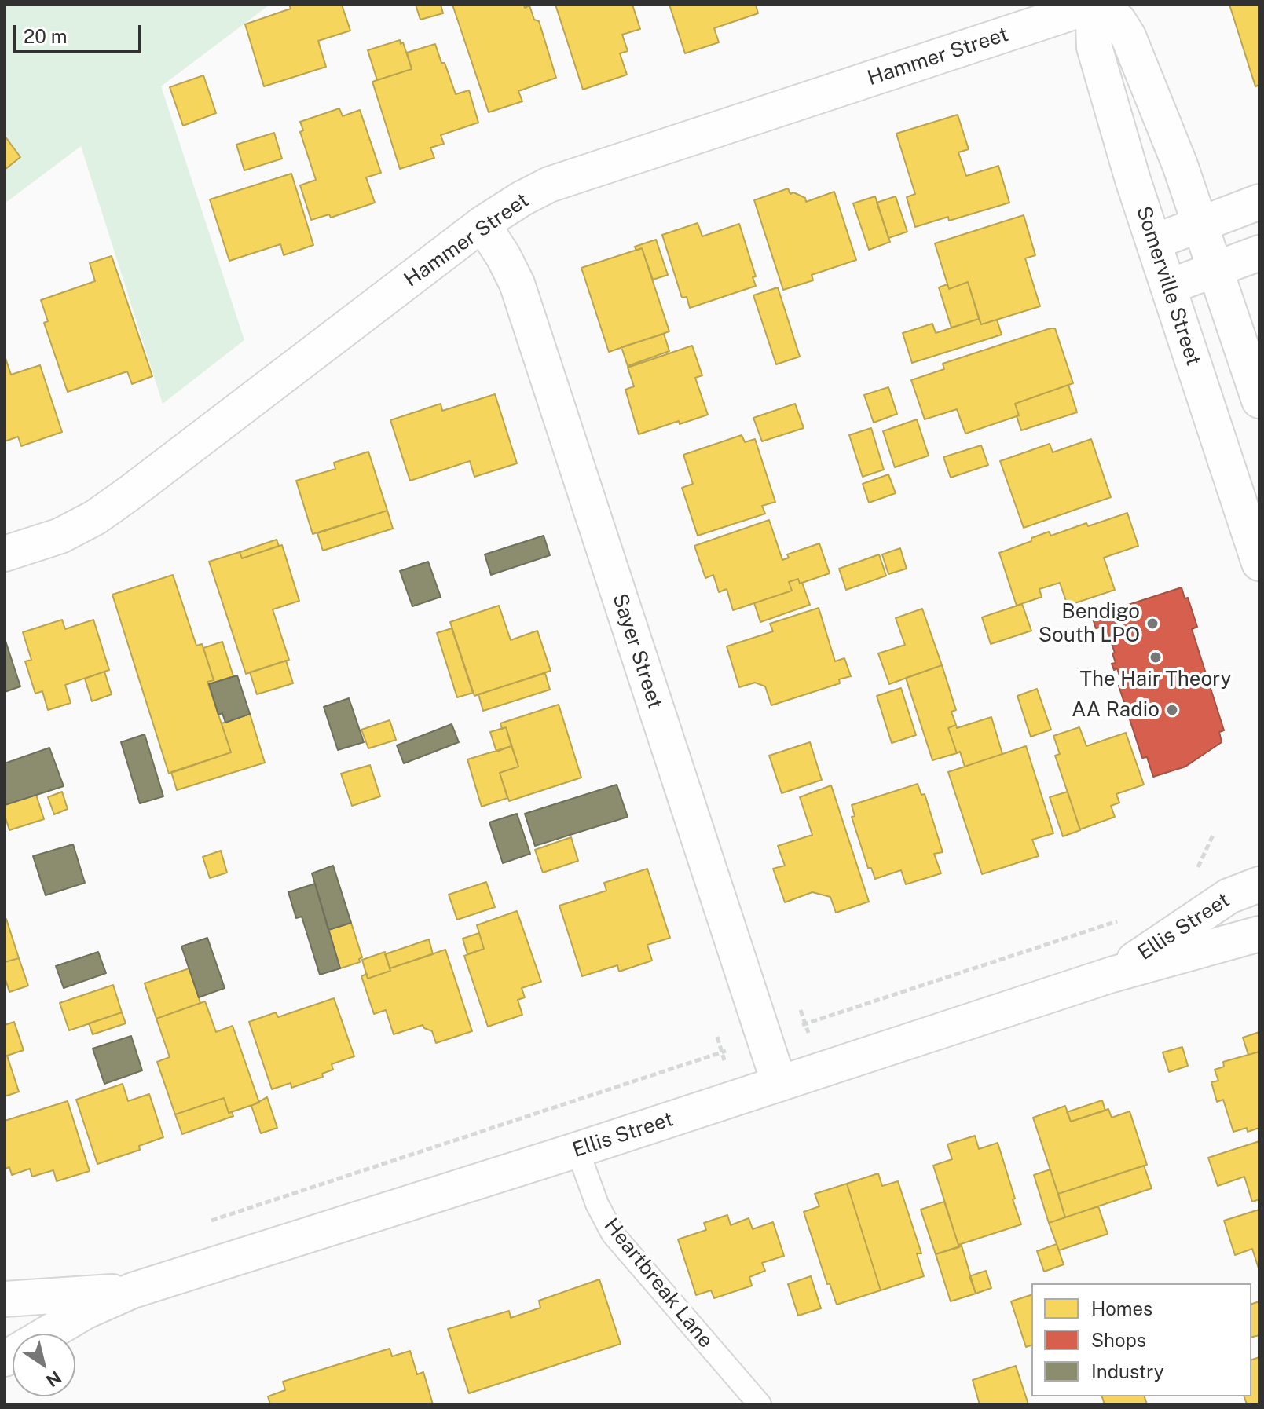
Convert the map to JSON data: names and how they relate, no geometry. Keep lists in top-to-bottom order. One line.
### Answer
{"streets":{"street":["Hammer Street","Somerville Street","Sayer Street","Ellis Street"],"lane":["Heartbreak Lane"]},"crossings":[["Hammer Street","Somerville Street"],["Hammer Street","Sayer Street"],["Sayer Street","Ellis Street"],["Ellis Street","Heartbreak Lane"]],"places":["Bendigo South LPO","The Hair Theory","AA Radio"],"legend":["Homes","Shops","Industry"],"scale_bar":"20 m","north":"bottom right"}
